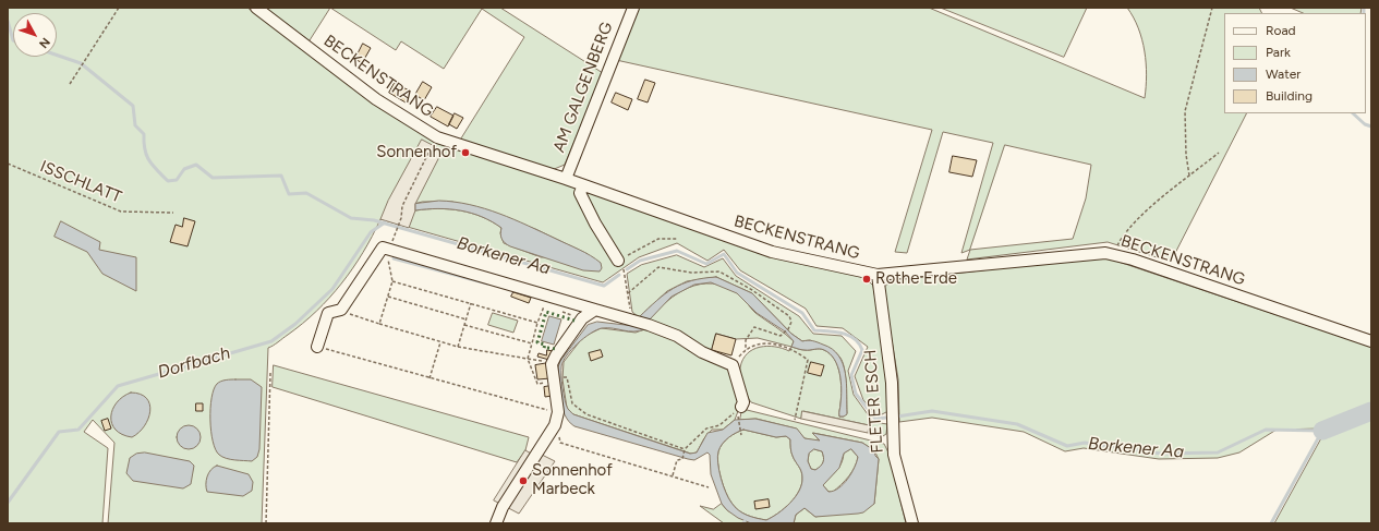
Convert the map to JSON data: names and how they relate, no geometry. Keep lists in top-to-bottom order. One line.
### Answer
{"streets":{"street":["BECKENSTRANG","AM GALGENBERG","FLETER ESCH"],"path":["ISSCHLATT"]},"crossings":[["BECKENSTRANG","AM GALGENBERG"],["BECKENSTRANG","FLETER ESCH"]],"water":["Borkener Aa","Dorfbach"],"places":["Sonnenhof","Rothe Erde","Sonnenhof Marbeck"],"legend":["Road","Park","Water","Building"],"north":"bottom right"}
